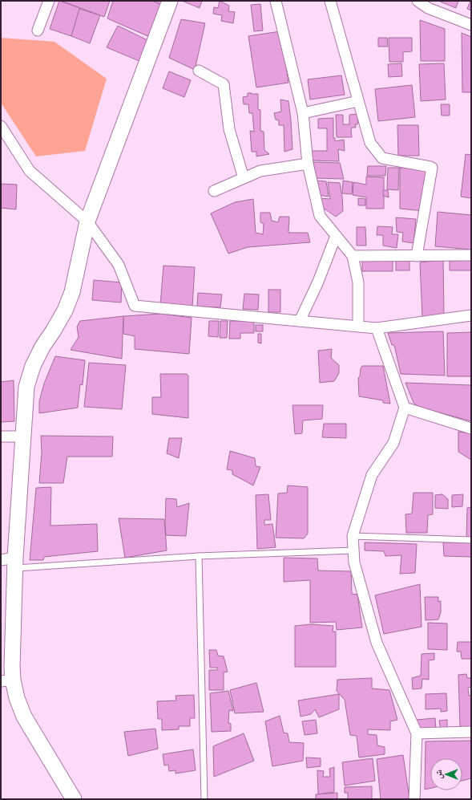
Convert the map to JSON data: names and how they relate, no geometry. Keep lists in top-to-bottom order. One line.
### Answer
{"north":"left"}
